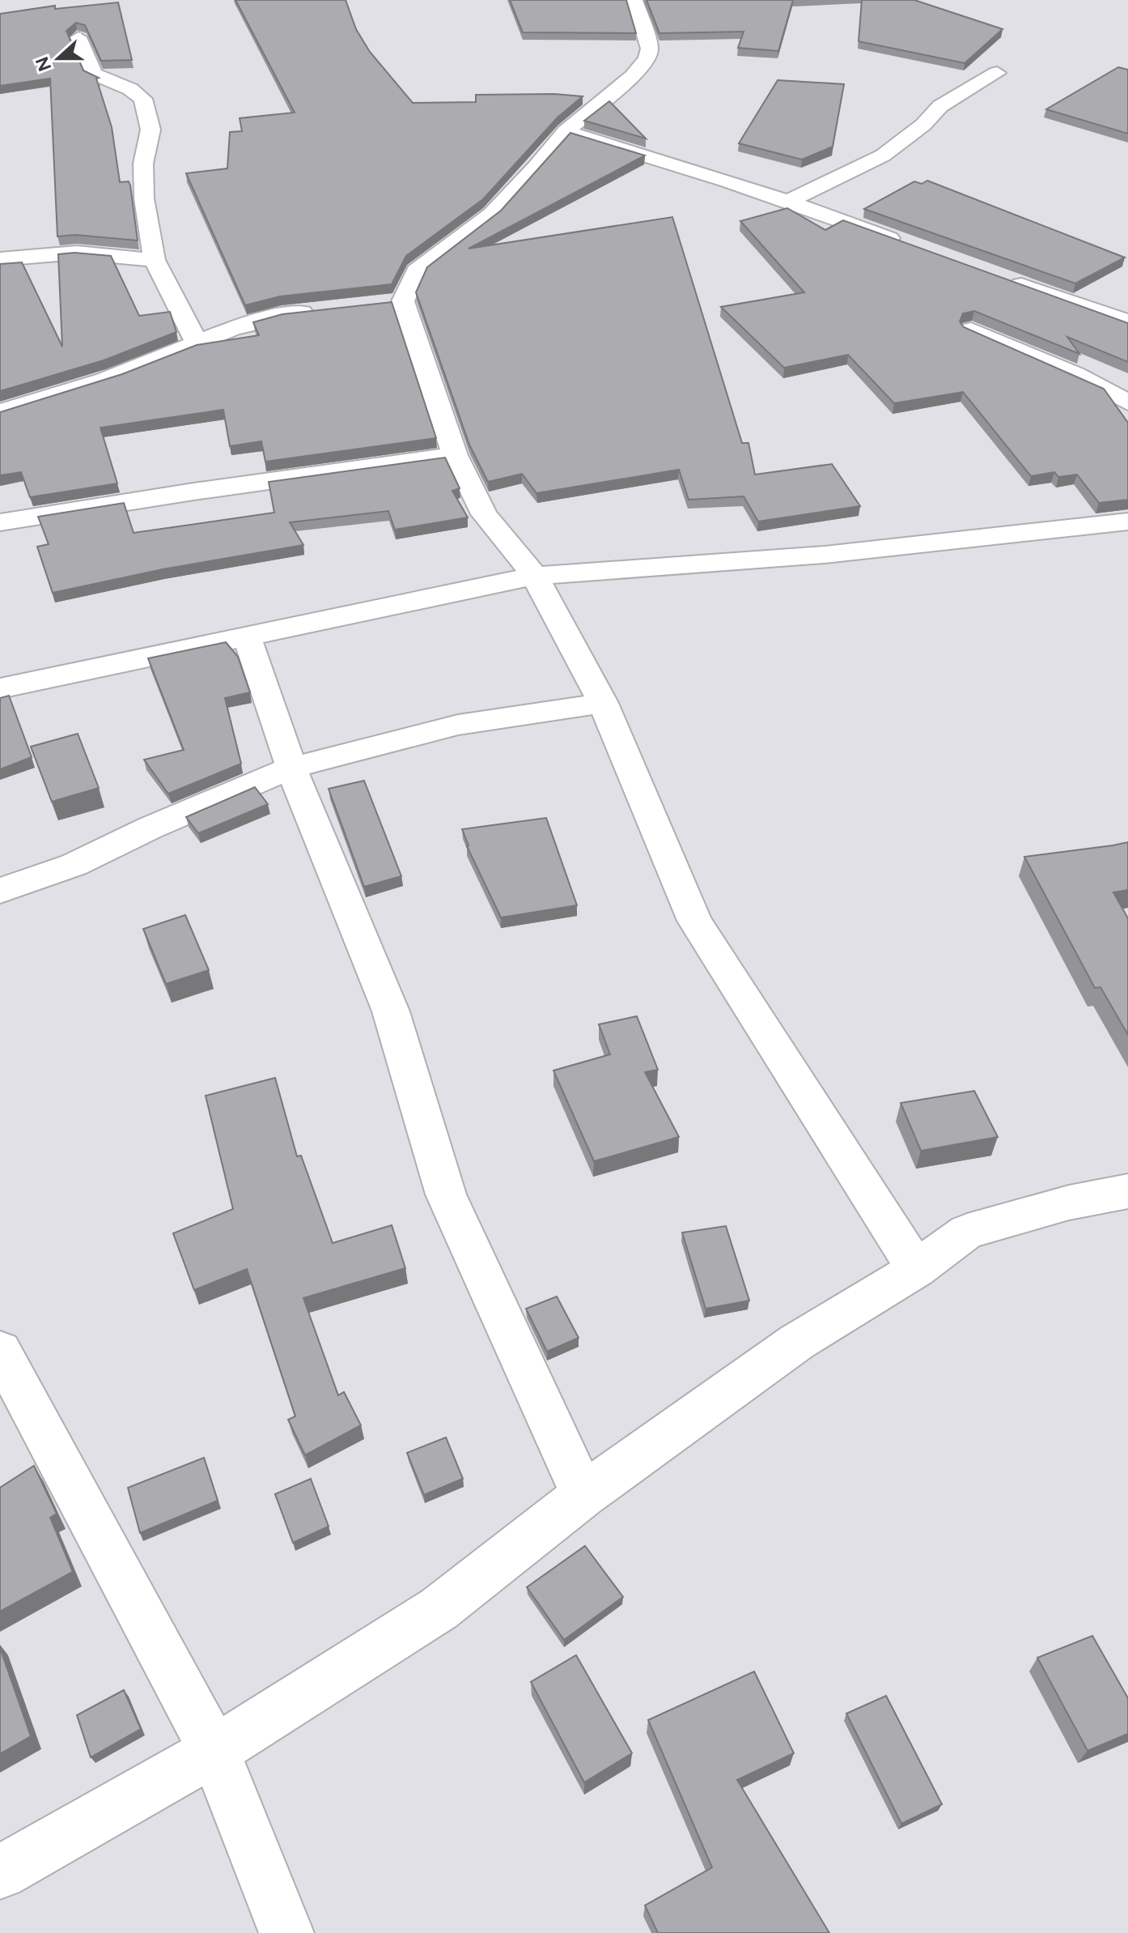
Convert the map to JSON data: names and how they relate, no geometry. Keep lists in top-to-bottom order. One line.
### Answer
{"north":"left"}
